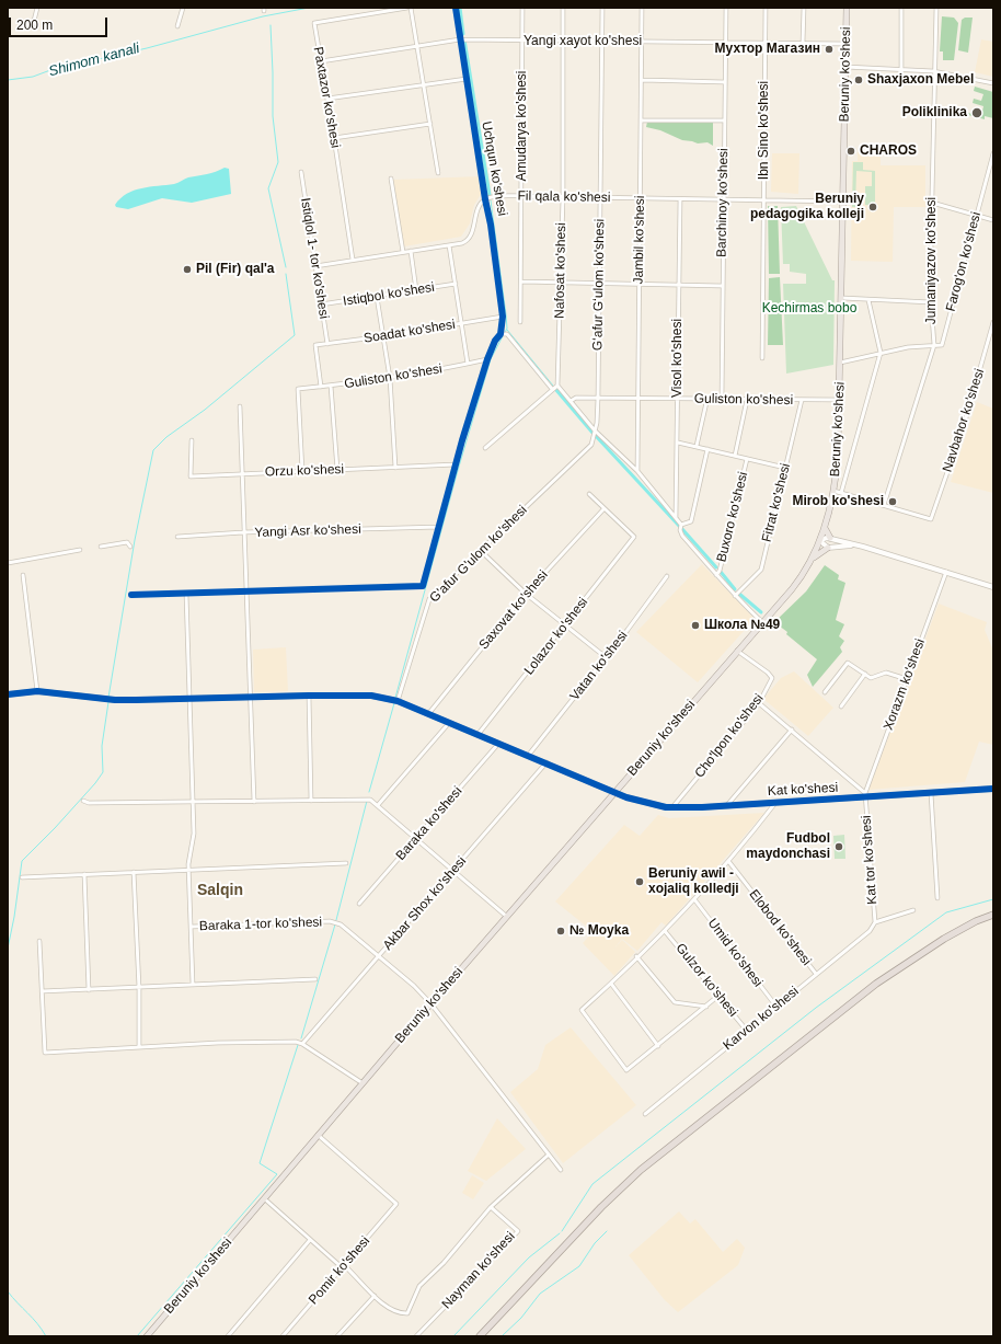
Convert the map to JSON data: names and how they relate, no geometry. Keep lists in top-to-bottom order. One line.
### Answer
{"streets":{"main road":["Beruniy ko'shesi"],"street":["Yangi xayot ko'shesi","Paxtazor ko'shesi","Amudarya ko'shesi","Ibn Sino ko'shesi","Uchqun ko'shesi","Fil qala ko'shesi","Barchinoy ko'shesi","Jambil ko'shesi","Istiqlol 1- tor ko'shesi","Jumaniyazov ko'shesi","Farog'on ko'shesi","Nafosat ko'shesi","Gʻafur Gʻulom ko'shesi","Istiqbol ko'shesi","Soadat ko'shesi","Visol ko'shesi","Guliston ko'shesi","Navbahor ko'shesi","Orzu ko'shesi","Fitrat ko'shesi","Buxoro ko'shesi","Yangi Asr ko'shesi","G'afur G'ulom ko'shesi","Saxovat ko'shesi","Lolazor ko'shesi","Vatan ko'shesi","Xorazm ko'shesi","Cho'lpon ko'shesi","Kat ko'shesi","Baraka ko'shesi","Kat tor ko'shesi","Akbar Shox ko'shesi","Baraka 1-tor ko'shesi","Elobod ko'shesi","Umid ko'shesi","Gulzor ko'shesi","Karvon ko'shesi","Pomir ko'shesi","Nayman ko'shesi"]},"crossings":[["Yangi xayot ko'shesi","Beruniy ko'shesi"],["Yangi xayot ko'shesi","Paxtazor ko'shesi"],["Yangi xayot ko'shesi","Amudarya ko'shesi"],["Yangi xayot ko'shesi","Ibn Sino ko'shesi"],["Yangi xayot ko'shesi","Uchqun ko'shesi"],["Yangi xayot ko'shesi","Barchinoy ko'shesi"],["Yangi xayot ko'shesi","Jambil ko'shesi"],["Yangi xayot ko'shesi","Nafosat ko'shesi"],["Yangi xayot ko'shesi","Gʻafur Gʻulom ko'shesi"],["Beruniy ko'shesi","Fil qala ko'shesi"],["Beruniy ko'shesi","Guliston ko'shesi"],["Beruniy ko'shesi","Cho'lpon ko'shesi"],["Beruniy ko'shesi","Kat ko'shesi"],["Beruniy ko'shesi","Baraka 1-tor ko'shesi"],["Beruniy ko'shesi","Pomir ko'shesi"],["Amudarya ko'shesi","Fil qala ko'shesi"],["Ibn Sino ko'shesi","Fil qala ko'shesi"],["Uchqun ko'shesi","Fil qala ko'shesi"],["Uchqun ko'shesi","Soadat ko'shesi"],["Uchqun ko'shesi","Guliston ko'shesi"],["Uchqun ko'shesi","Orzu ko'shesi"],["Uchqun ko'shesi","Yangi Asr ko'shesi"],["Fil qala ko'shesi","Barchinoy ko'shesi"],["Fil qala ko'shesi","Jambil ko'shesi"],["Fil qala ko'shesi","Nafosat ko'shesi"],["Fil qala ko'shesi","Gʻafur Gʻulom ko'shesi"],["Fil qala ko'shesi","Visol ko'shesi"],["Barchinoy ko'shesi","Guliston ko'shesi"],["Jambil ko'shesi","Guliston ko'shesi"],["Istiqlol 1- tor ko'shesi","Istiqbol ko'shesi"],["Istiqlol 1- tor ko'shesi","Soadat ko'shesi"],["Jumaniyazov ko'shesi","Farog'on ko'shesi"],["Jumaniyazov ko'shesi","Navbahor ko'shesi"],["Gʻafur Gʻulom ko'shesi","Guliston ko'shesi"],["Gʻafur Gʻulom ko'shesi","G'afur G'ulom ko'shesi"],["Soadat ko'shesi","Guliston ko'shesi"],["Visol ko'shesi","Guliston ko'shesi"],["Guliston ko'shesi","Orzu ko'shesi"],["Guliston ko'shesi","Fitrat ko'shesi"],["G'afur G'ulom ko'shesi","Kat ko'shesi"],["Saxovat ko'shesi","Lolazor ko'shesi"],["Saxovat ko'shesi","Kat ko'shesi"],["Lolazor ko'shesi","Kat ko'shesi"],["Vatan ko'shesi","Kat ko'shesi"],["Xorazm ko'shesi","Kat ko'shesi"],["Xorazm ko'shesi","Kat tor ko'shesi"],["Cho'lpon ko'shesi","Kat ko'shesi"],["Kat ko'shesi","Baraka ko'shesi"],["Kat ko'shesi","Kat tor ko'shesi"],["Kat ko'shesi","Akbar Shox ko'shesi"],["Kat tor ko'shesi","Karvon ko'shesi"],["Akbar Shox ko'shesi","Baraka 1-tor ko'shesi"],["Elobod ko'shesi","Karvon ko'shesi"],["Umid ko'shesi","Karvon ko'shesi"],["Gulzor ko'shesi","Karvon ko'shesi"]],"districts":["Salqin"],"water":["Shimom kanali"],"parks":["Kechirmas bobo"],"places":["Мухтор Магазин","Shaxjaxon Mebel","Poliklinika","CHAROS","Beruniy pedagogika kolleji","Pil (Fir) qal'a","Mirob ko'shesi","Школа №49","Fudbol maydonchasi","Beruniy awil - xojaliq kolledji","№ Moyka"],"scale_bar":"200 m"}
